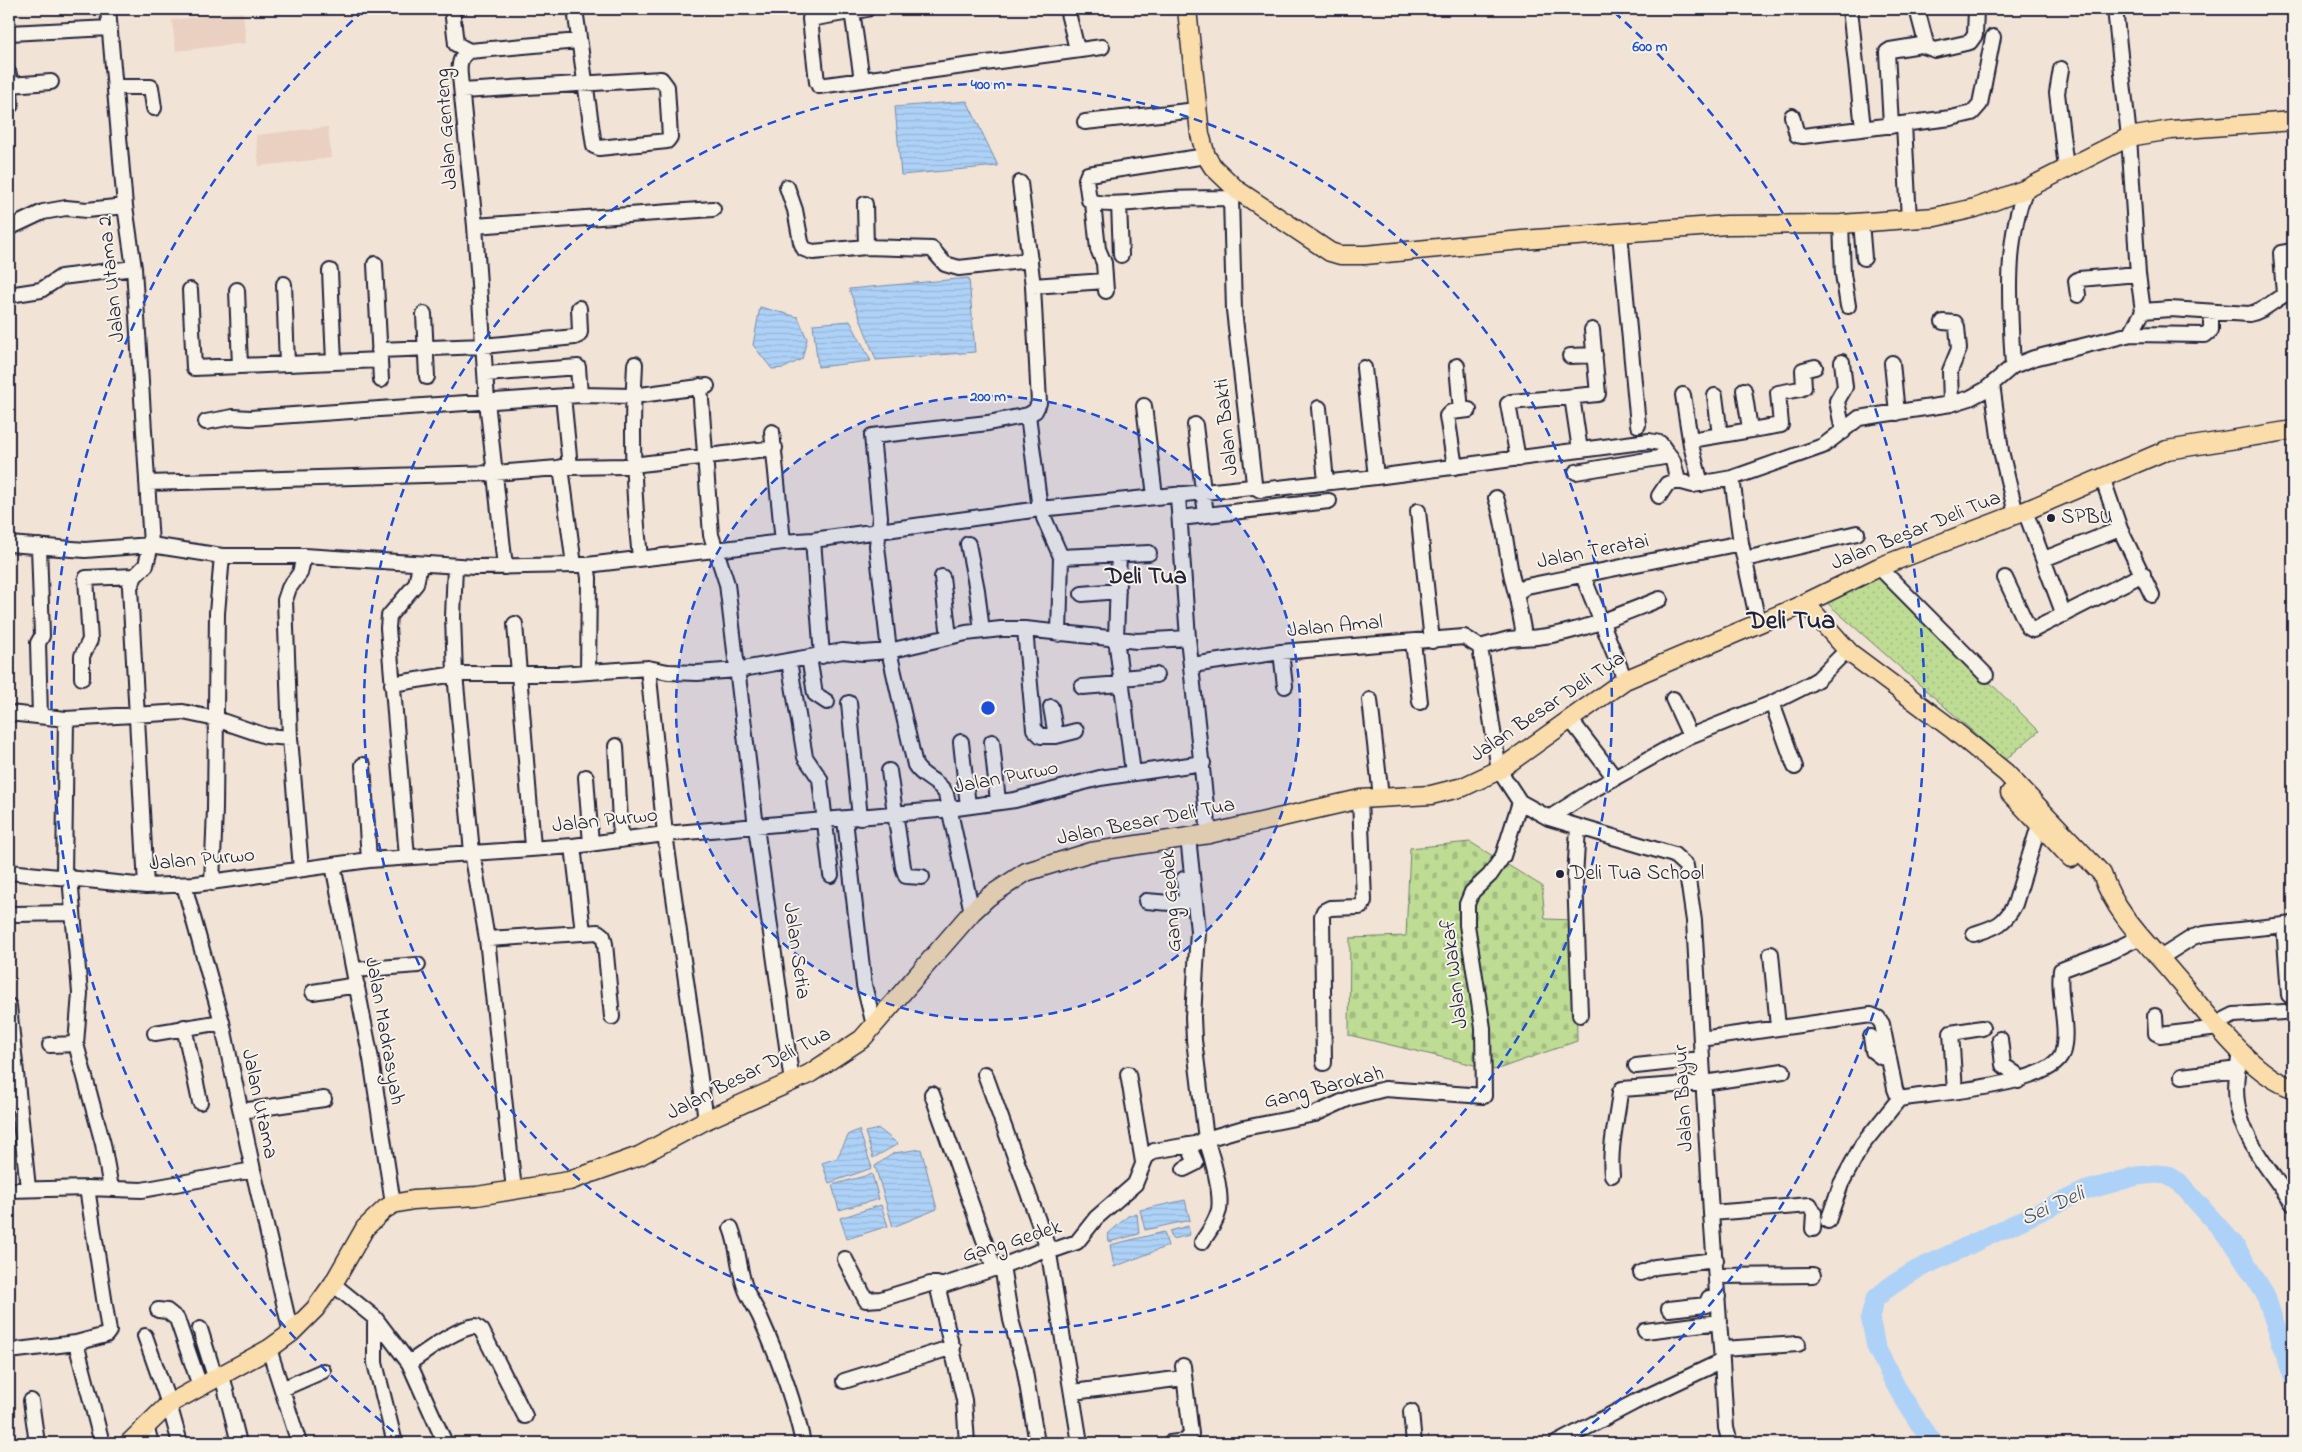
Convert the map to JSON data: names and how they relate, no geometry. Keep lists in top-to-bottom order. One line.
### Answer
{"streets":{"main road":["Jalan Besar Deli Tua"],"street":["Jalan Genteng","Jalan Utama 2","Jalan Bakti","Jalan Teratai","Jalan Amal","Jalan Purwo","Gang Gedek","Jalan Setia","Jalan Wakaf","Jalan Madrasyah","Gang Barokah","Jalan Bayur","Jalan Utama"]},"crossings":[["Jalan Genteng","Jalan Bakti"],["Jalan Utama 2","Jalan Bakti"],["Jalan Bakti","Jalan Setia"],["Jalan Besar Deli Tua","Gang Gedek"],["Jalan Besar Deli Tua","Jalan Setia"],["Jalan Besar Deli Tua","Jalan Madrasyah"],["Jalan Besar Deli Tua","Jalan Bayur"],["Jalan Besar Deli Tua","Jalan Utama"],["Jalan Purwo","Jalan Setia"],["Jalan Purwo","Jalan Madrasyah"],["Jalan Purwo","Jalan Utama"],["Gang Gedek","Gang Barokah"],["Jalan Wakaf","Gang Barokah"],["Jalan Wakaf","Jalan Bayur"]],"districts":["Deli Tua","Deli Tua"],"water":["Sei Deli"],"places":["SPBU","Deli Tua School"],"rings":["600 m","400 m","200 m"]}
